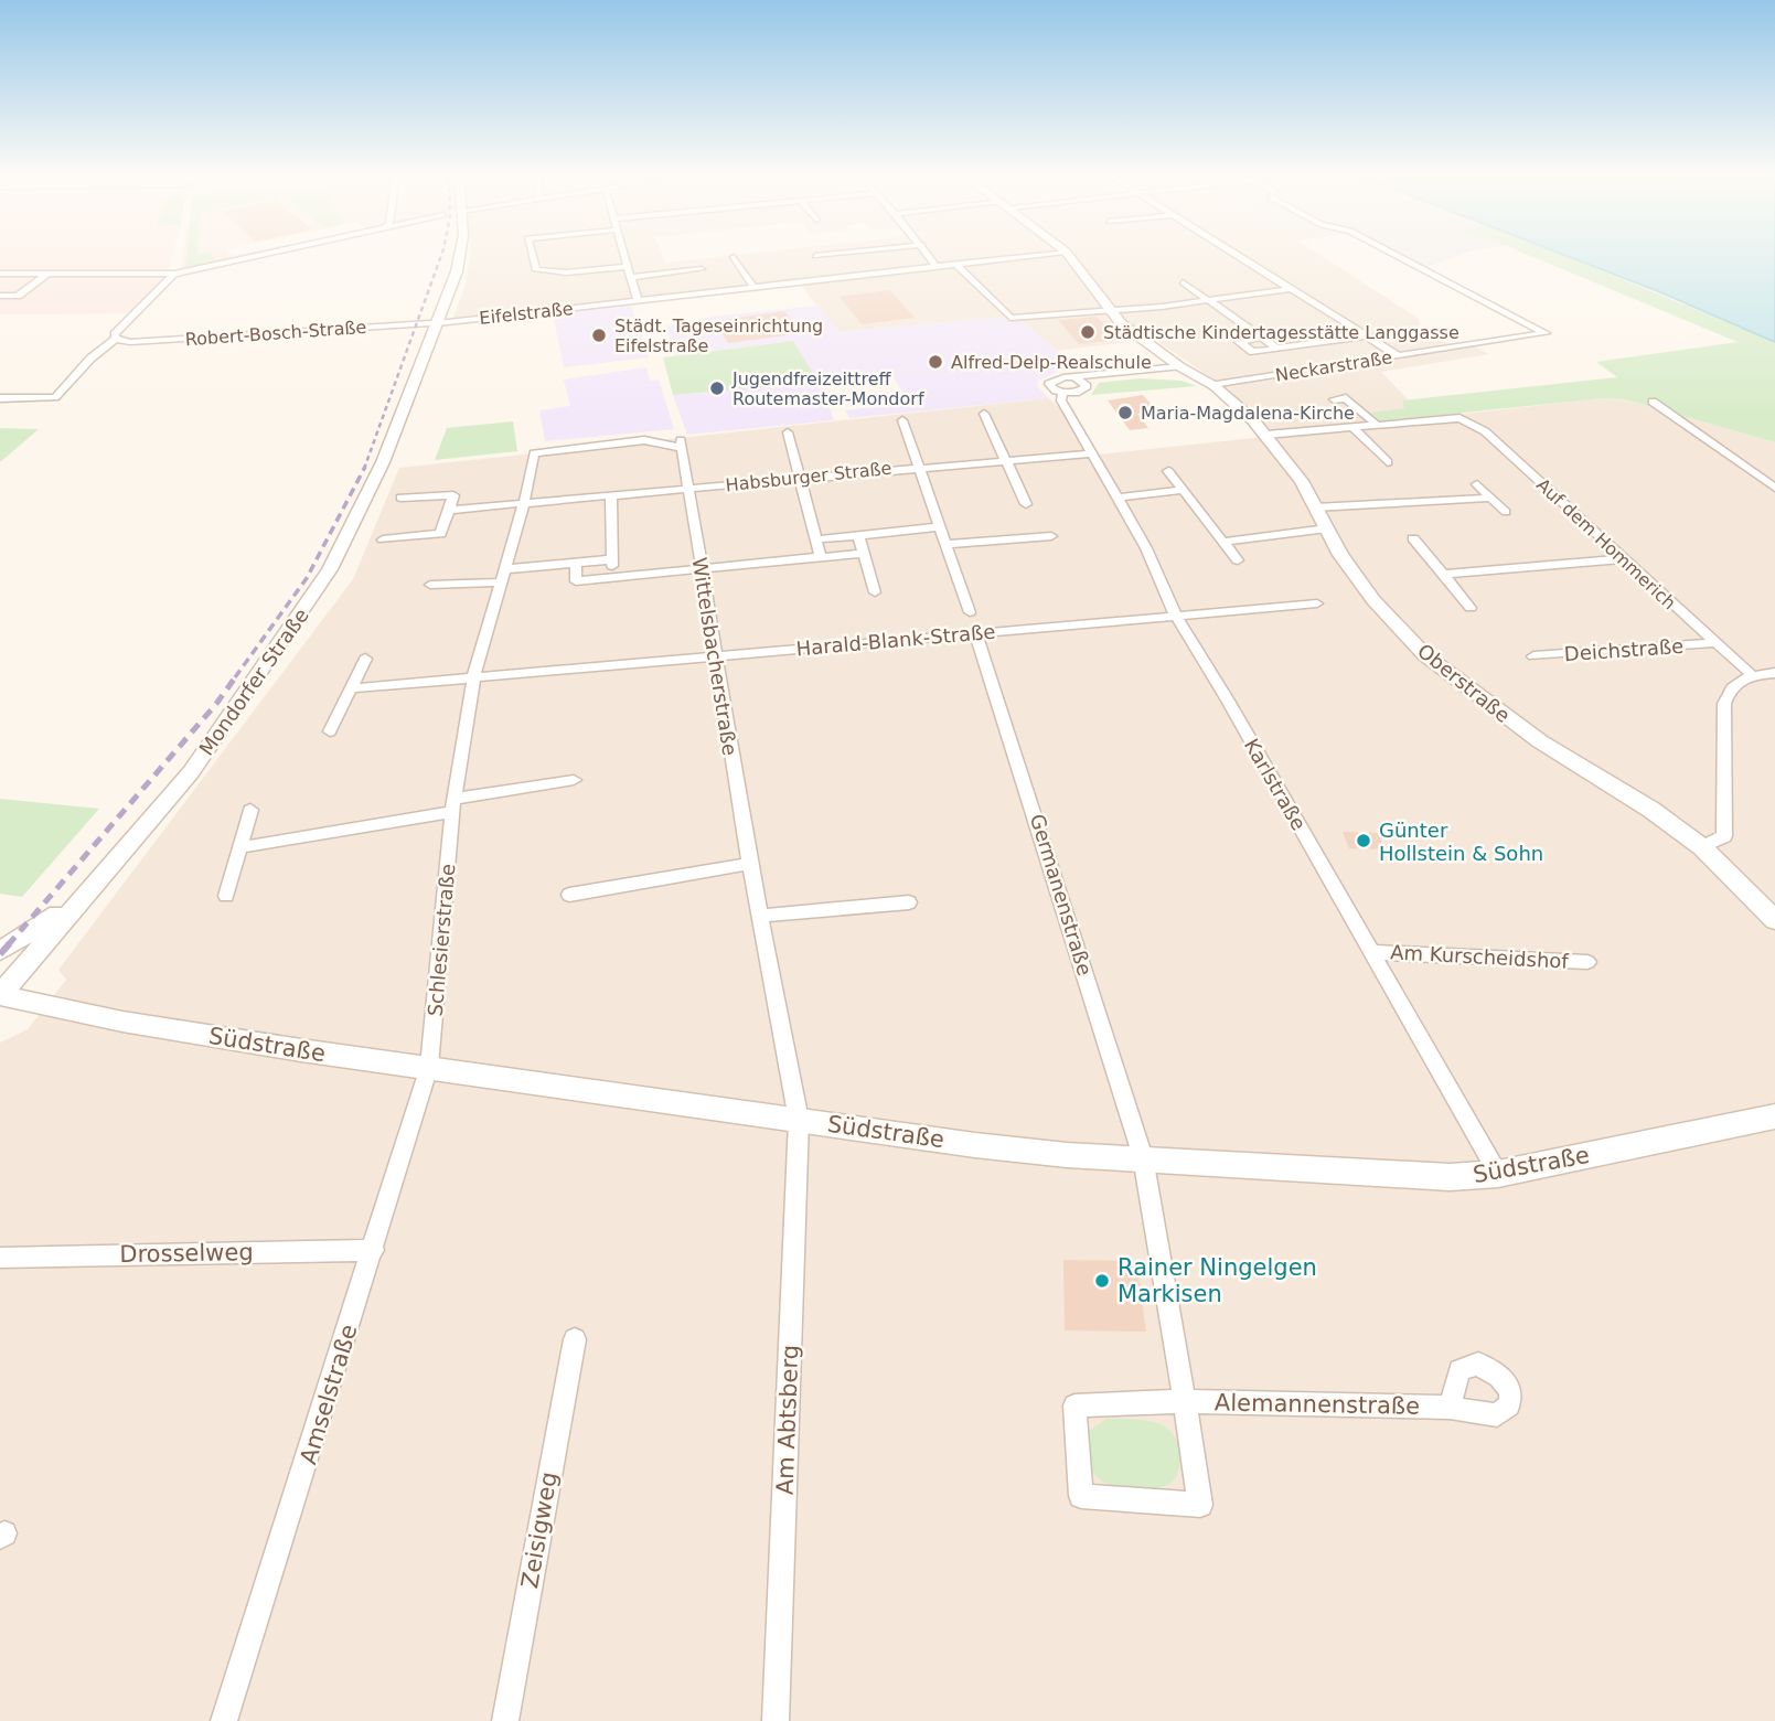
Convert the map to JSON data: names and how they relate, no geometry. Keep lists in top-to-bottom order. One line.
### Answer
{"streets":{"street":["Eifelstraße","Robert-Bosch-Straße","Neckarstraße","Habsburger Straße","Auf dem Hommerich","Harald-Blank-Straße","Deichstraße","Wittelsbacherstraße","Mondorfer Straße","Oberstraße","Karlstraße","Germanenstraße","Schlesierstraße","Am Kurscheidshof","Südstraße","Drosselweg","Amselstraße","Alemannenstraße","Am Abtsberg","Zeisigweg"]},"crossings":[["Eifelstraße","Robert-Bosch-Straße"],["Eifelstraße","Mondorfer Straße"],["Robert-Bosch-Straße","Mondorfer Straße"],["Neckarstraße","Oberstraße"],["Habsburger Straße","Wittelsbacherstraße"],["Habsburger Straße","Karlstraße"],["Habsburger Straße","Schlesierstraße"],["Auf dem Hommerich","Deichstraße"],["Harald-Blank-Straße","Wittelsbacherstraße"],["Harald-Blank-Straße","Karlstraße"],["Harald-Blank-Straße","Germanenstraße"],["Harald-Blank-Straße","Schlesierstraße"],["Wittelsbacherstraße","Schlesierstraße"],["Wittelsbacherstraße","Südstraße"],["Wittelsbacherstraße","Am Abtsberg"],["Mondorfer Straße","Südstraße"],["Karlstraße","Am Kurscheidshof"],["Karlstraße","Südstraße"],["Germanenstraße","Südstraße"],["Germanenstraße","Alemannenstraße"],["Schlesierstraße","Südstraße"],["Schlesierstraße","Amselstraße"],["Südstraße","Amselstraße"],["Südstraße","Alemannenstraße"],["Südstraße","Am Abtsberg"],["Drosselweg","Amselstraße"]],"places":["Städtische Kindertagesstätte Langgasse","Städt. Tageseinrichtung Eifelstraße","Alfred-Delp-Realschule","Jugendfreizeittreff Routemaster-Mondorf","Maria-Magdalena-Kirche","Günter Hollstein & Sohn","Rainer Ningelgen Markisen"]}
